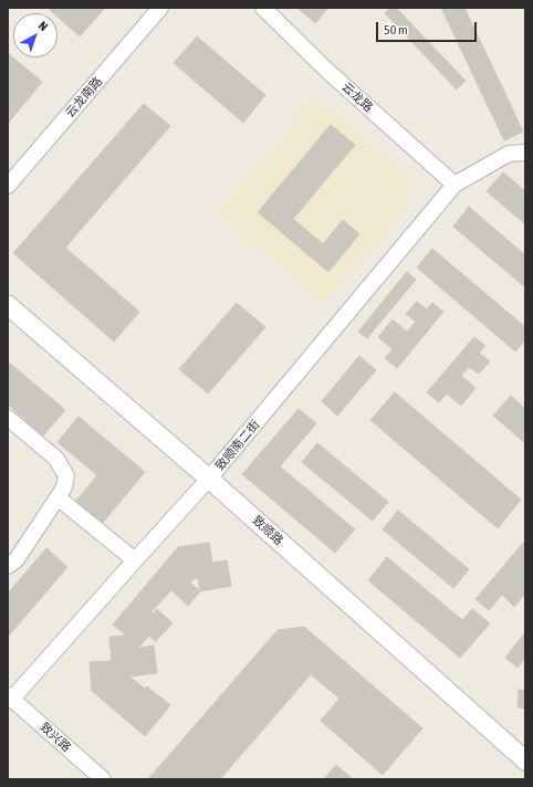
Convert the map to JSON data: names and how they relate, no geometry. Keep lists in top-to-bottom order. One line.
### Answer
{"streets":{"street":["云龙南路","云龙路","致顺南二街","致顺路","致兴路"]},"crossings":[["云龙路","致顺南二街"],["致顺南二街","致顺路"],["致顺南二街","致兴路"]],"scale_bar":"50 m","north":"top right"}
